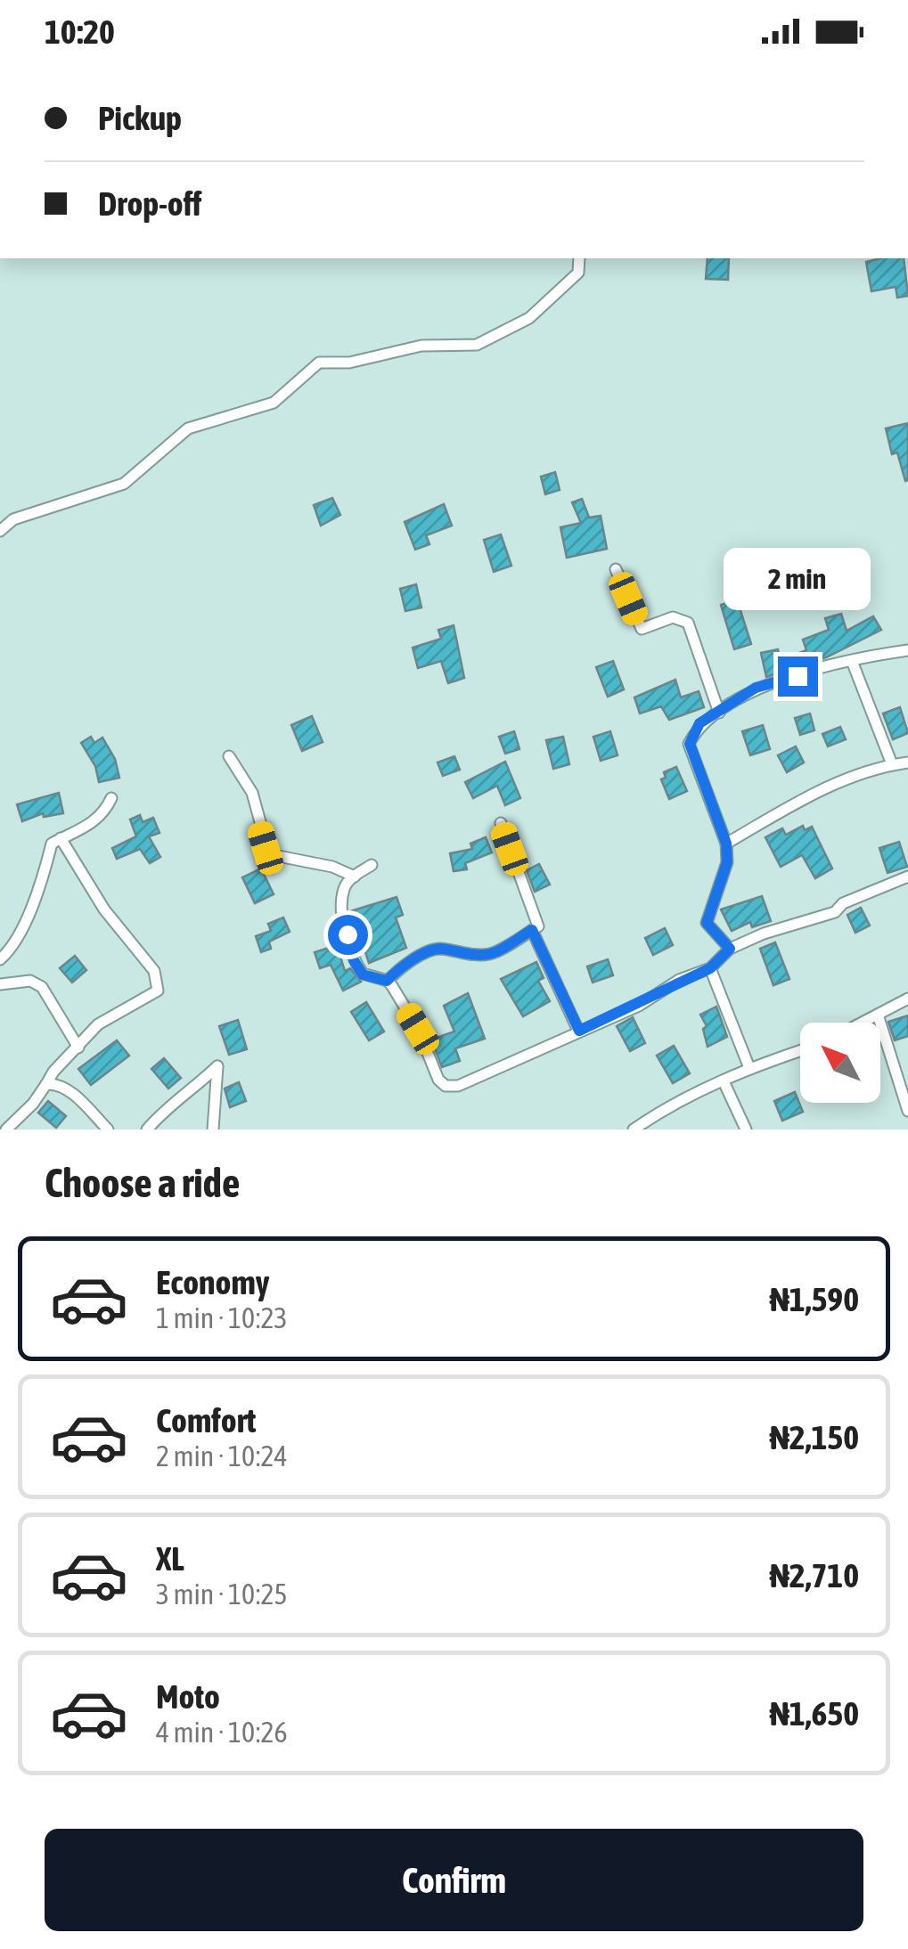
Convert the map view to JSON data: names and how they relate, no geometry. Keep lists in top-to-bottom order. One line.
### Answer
{"north":"top left","page":{"status":"10:20","banner":["Pickup","Drop-off"],"bubble":"2 min","heading":"Choose a ride","list":[{"name":"Economy","note":"1 min · 10:23","value":"₦1,590"},{"name":"Comfort","note":"2 min · 10:24","value":"₦2,150"},{"name":"XL","note":"3 min · 10:25","value":"₦2,710"},{"name":"Moto","note":"4 min · 10:26","value":"₦1,650"}],"buttons":"Confirm"}}
